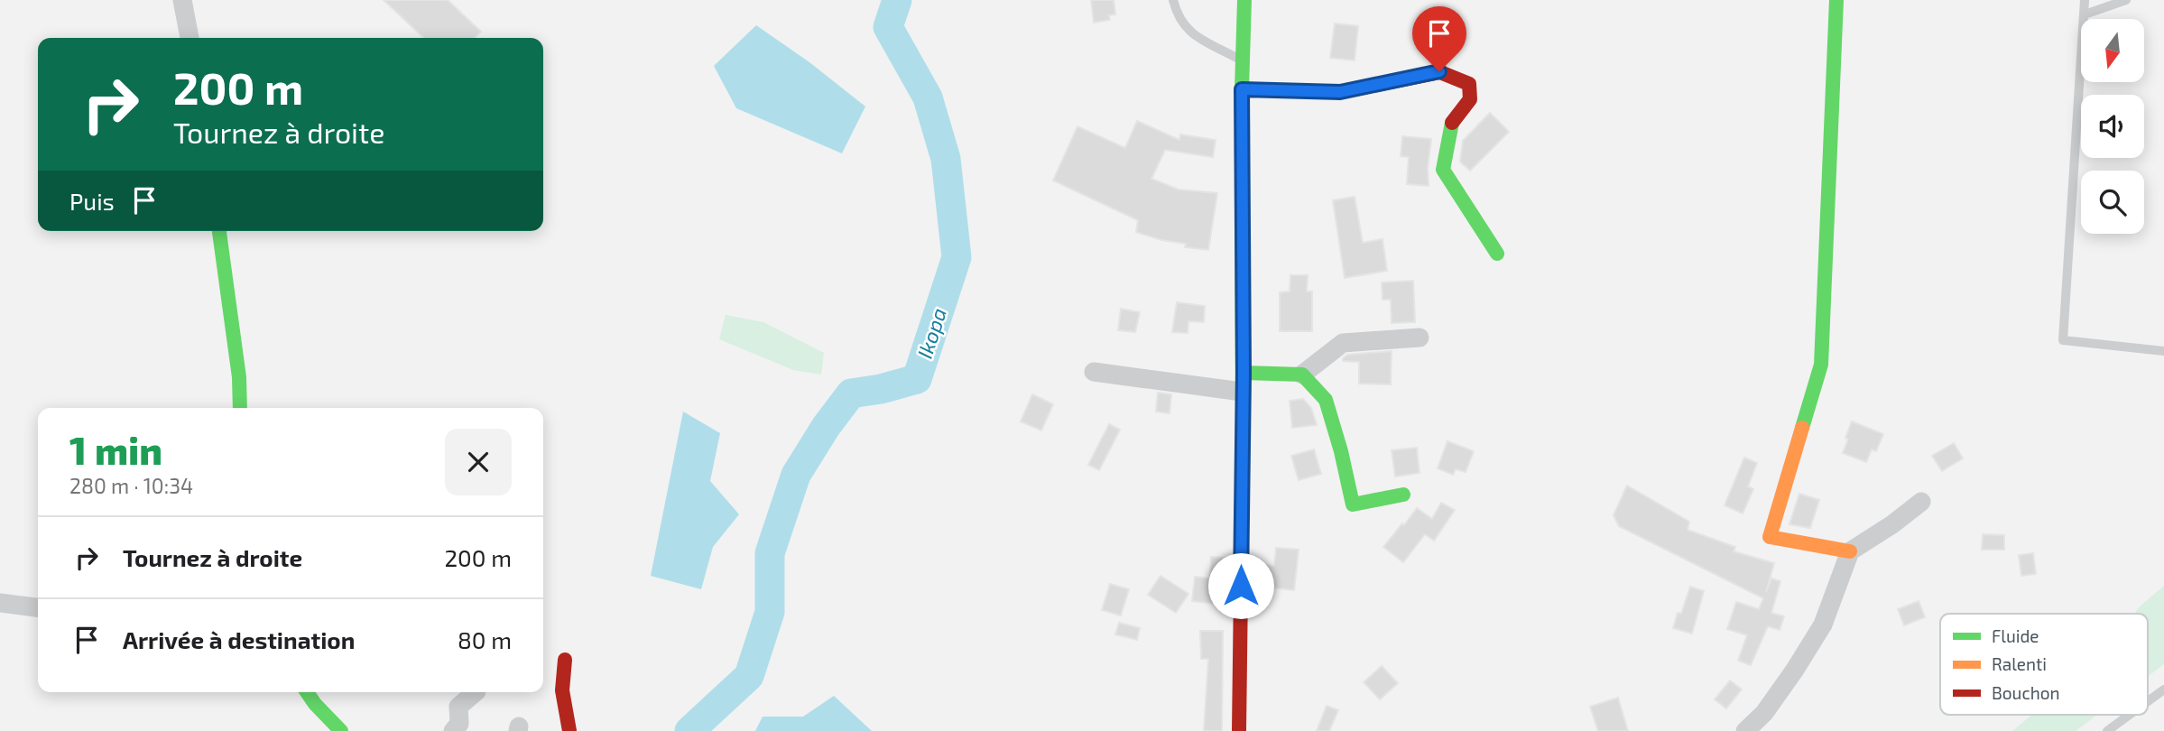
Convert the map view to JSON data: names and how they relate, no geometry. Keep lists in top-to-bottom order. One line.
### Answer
{"water":["Ikopa"],"legend":["Fluide","Ralenti","Bouchon"],"north":"bottom","page":{"turn":["200 m","Tournez à droite"],"then":"Puis","heading":["1 min","280 m · 10:34"],"list":[{"name":"Tournez à droite","value":"200 m"},{"name":"Arrivée à destination","value":"80 m"}]}}
